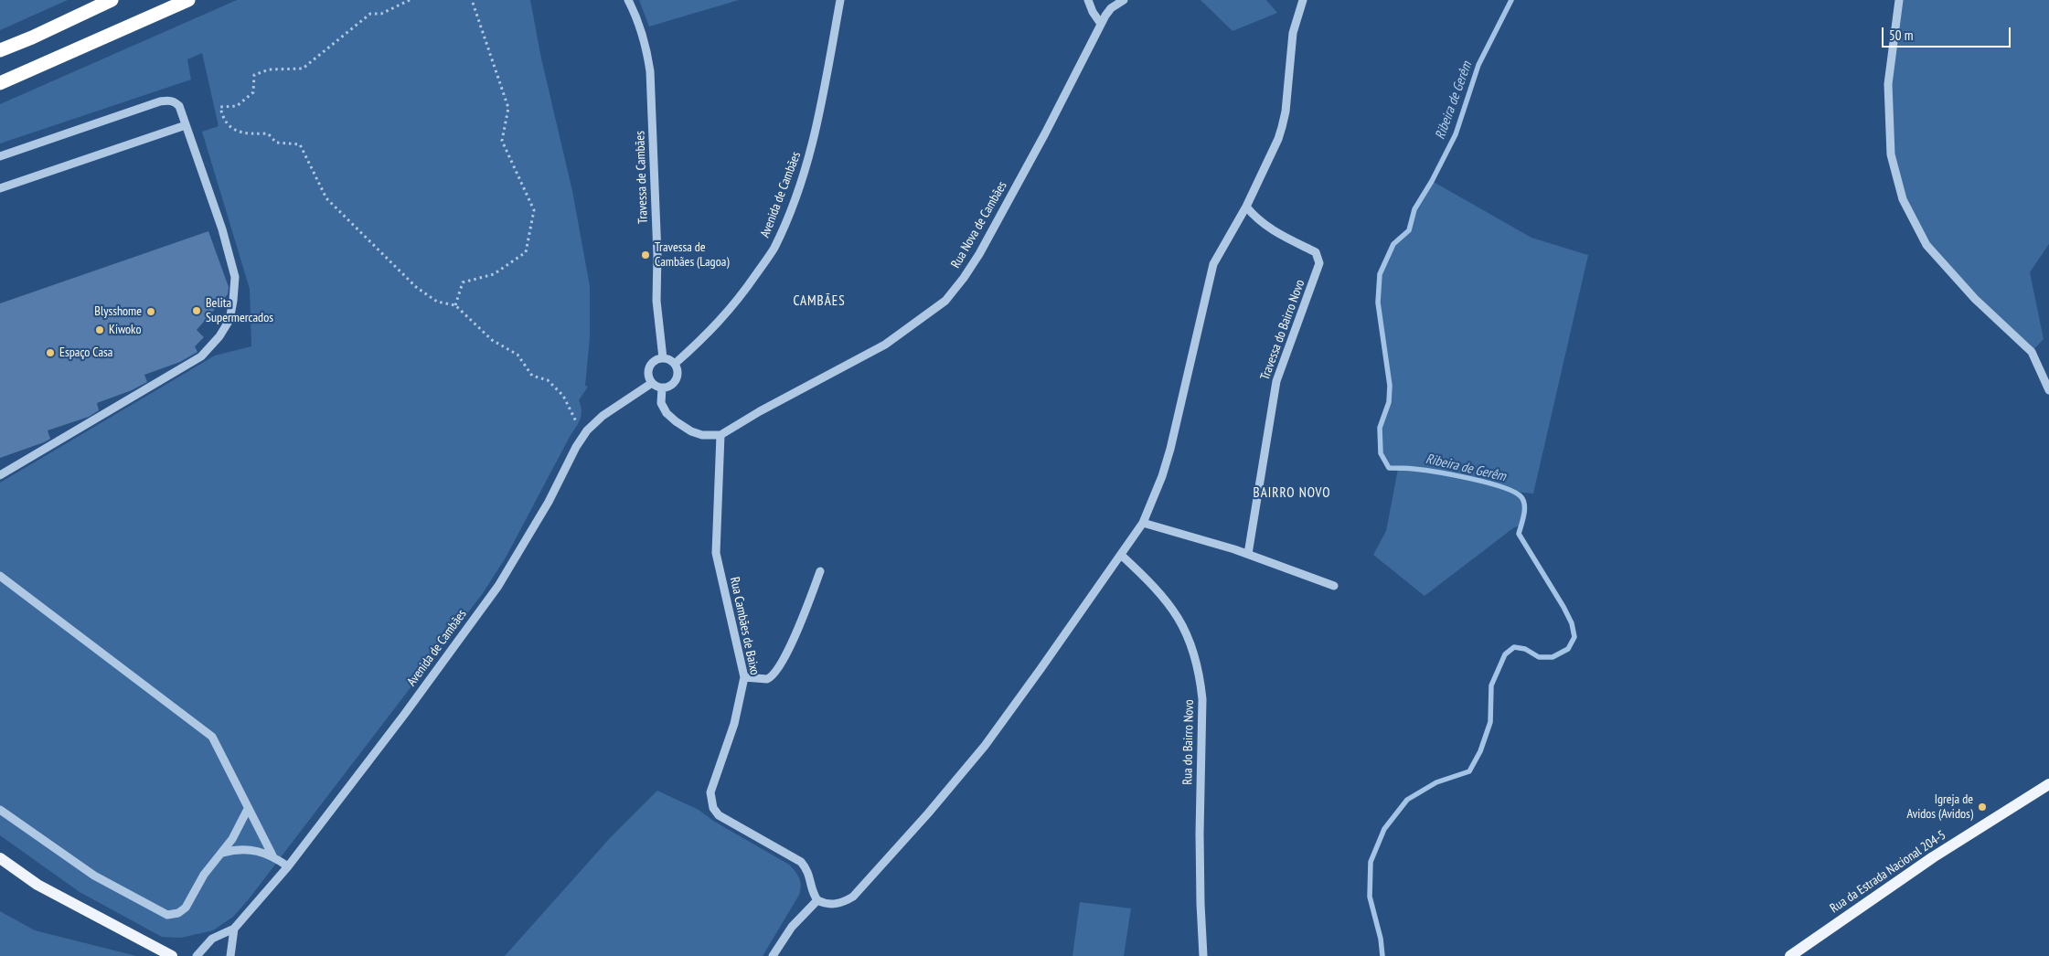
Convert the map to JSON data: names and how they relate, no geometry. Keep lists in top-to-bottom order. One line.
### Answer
{"streets":{"main road":["Rua da Estrada Nacional 204-5"],"street":["Travessa de Cambães","Avenida de Cambães","Rua Nova de Cambães","Travessa do Bairro Novo","Rua Cambães de Baixo","Rua do Bairro Novo"]},"crossings":[["Travessa de Cambães","Avenida de Cambães"],["Rua Nova de Cambães","Rua Cambães de Baixo"]],"districts":["CAMBÃES","BAIRRO NOVO"],"water":["Ribeira de Gerêm"],"places":["Travessa de Cambães (Lagoa)","Belita Supermercados","Blysshome","Kiwoko","Espaço Casa","Igreja de Avidos (Avidos)"],"scale_bar":"50 m"}
